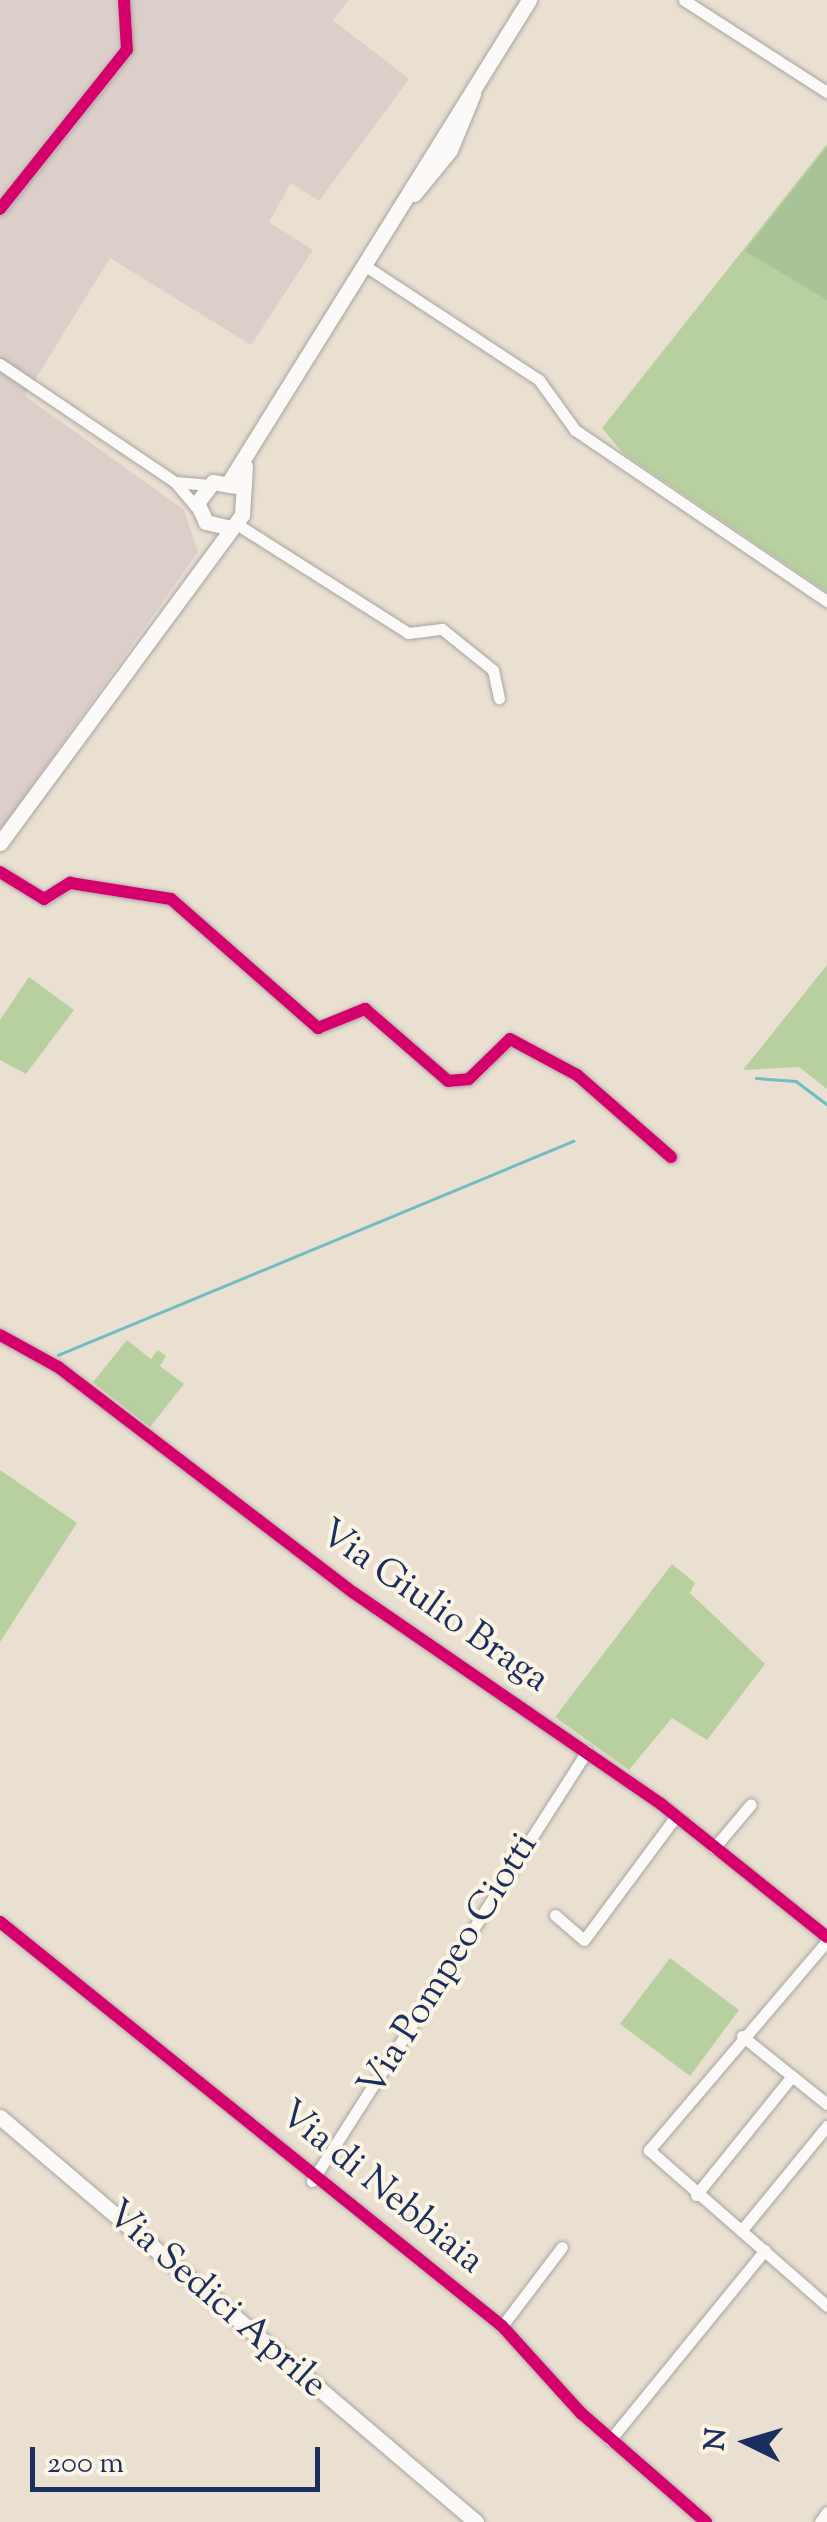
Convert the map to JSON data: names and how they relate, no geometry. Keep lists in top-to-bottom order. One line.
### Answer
{"streets":{"street":["Via Giulio Braga","Via Pompeo Ciotti","Via di Nebbiaia","Via Sedici Aprile"]},"crossings":[["Via Giulio Braga","Via Pompeo Ciotti"],["Via Pompeo Ciotti","Via di Nebbiaia"]],"scale_bar":"200 m","north":"left"}
